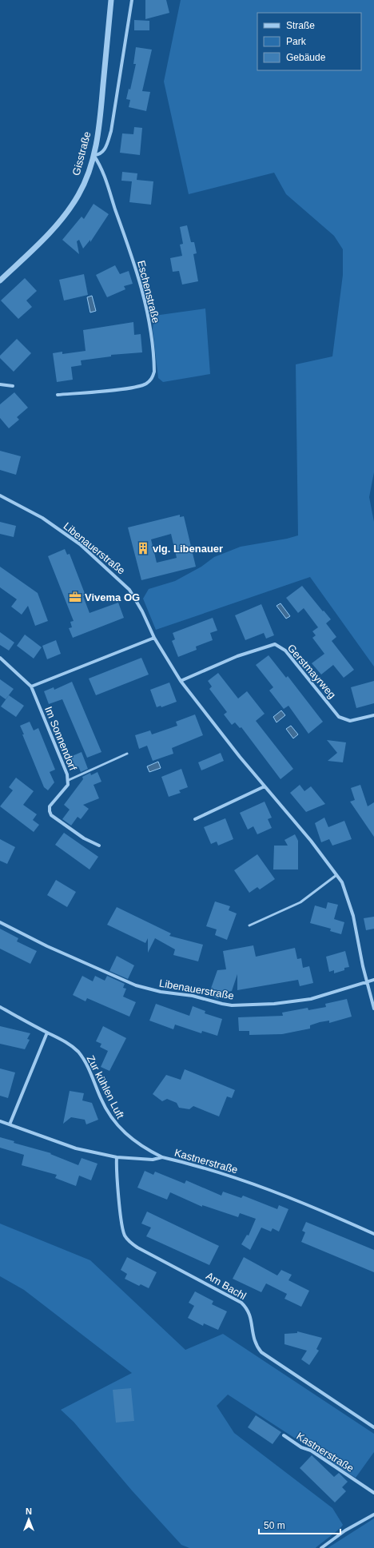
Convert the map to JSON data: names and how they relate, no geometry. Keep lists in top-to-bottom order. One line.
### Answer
{"streets":{"street":["Gisstraße","Eschenstraße","Libenauerstraße","Gerstmayrweg","Im Sonnendorf","Zur kühlen Luft","Kastnerstraße","Am Bachl"]},"crossings":[["Gisstraße","Eschenstraße"],["Libenauerstraße","Gerstmayrweg"],["Zur kühlen Luft","Kastnerstraße"],["Kastnerstraße","Am Bachl"]],"places":{"building":["vlg. Libenauer"],"office":["Vivema OG"]},"legend":["Straße","Park","Gebäude"],"scale_bar":"50 m","north":"top"}
